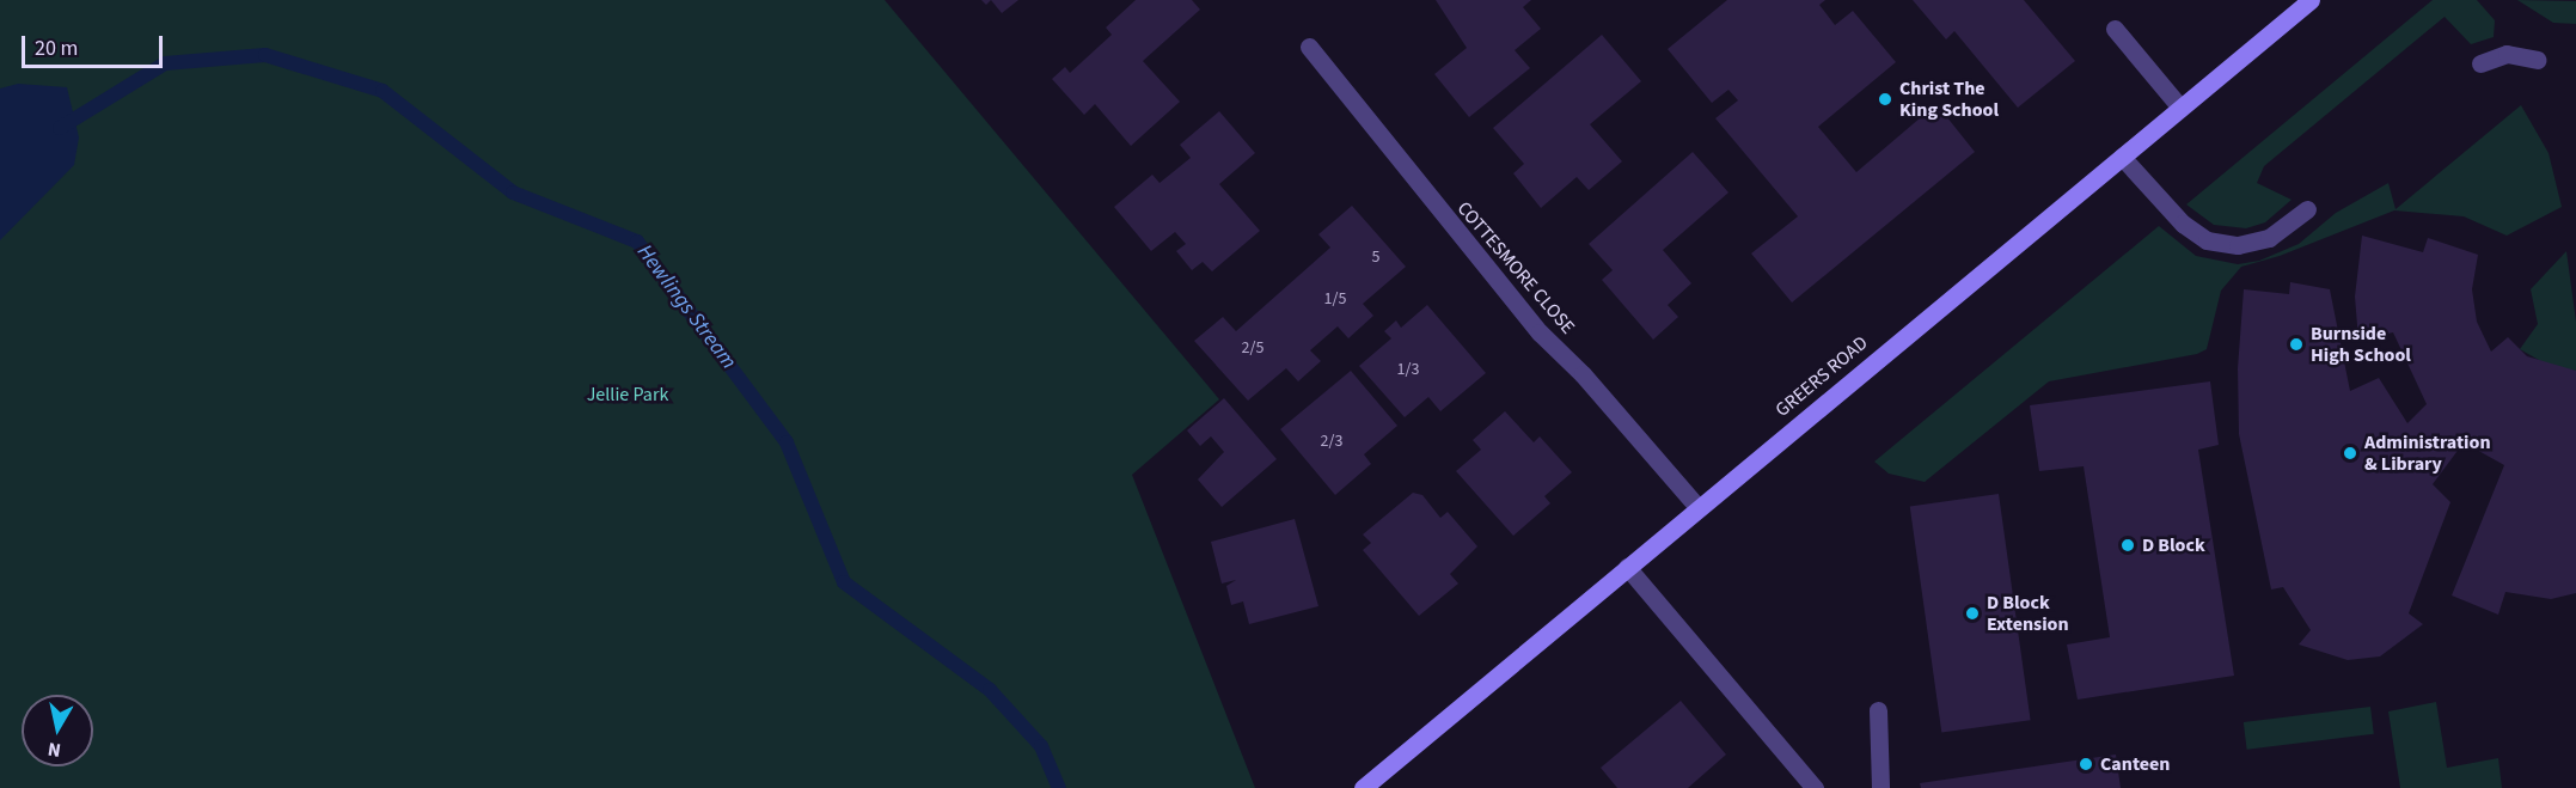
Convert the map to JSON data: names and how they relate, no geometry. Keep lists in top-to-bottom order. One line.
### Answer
{"streets":{"street":["COTTESMORE CLOSE","GREERS ROAD"]},"crossings":[["COTTESMORE CLOSE","GREERS ROAD"]],"water":["Hewlings Stream"],"parks":["Jellie Park"],"places":["Christ The King School","Burnside High School","Administration & Library","D Block","D Block Extension","Canteen"],"house_numbers":["5","1/5","2/5","1/3","2/3"],"scale_bar":"20 m","north":"bottom"}
